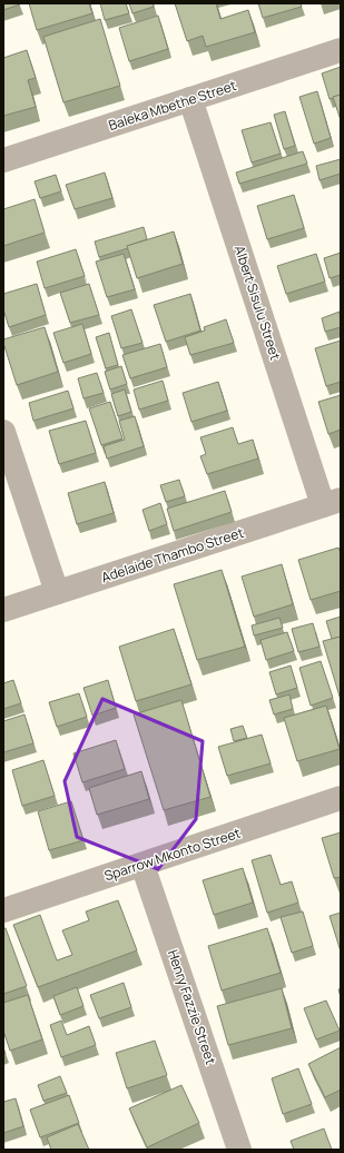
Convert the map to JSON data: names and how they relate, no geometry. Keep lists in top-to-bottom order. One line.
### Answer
{"streets":{"street":["Baleka Mbethe Street","Albert Sisulu Street","Adelaide Thambo Street","Sparrow Mkonto Street","Henry Fazzie Street"]},"crossings":[["Baleka Mbethe Street","Albert Sisulu Street"],["Albert Sisulu Street","Adelaide Thambo Street"],["Sparrow Mkonto Street","Henry Fazzie Street"]]}
